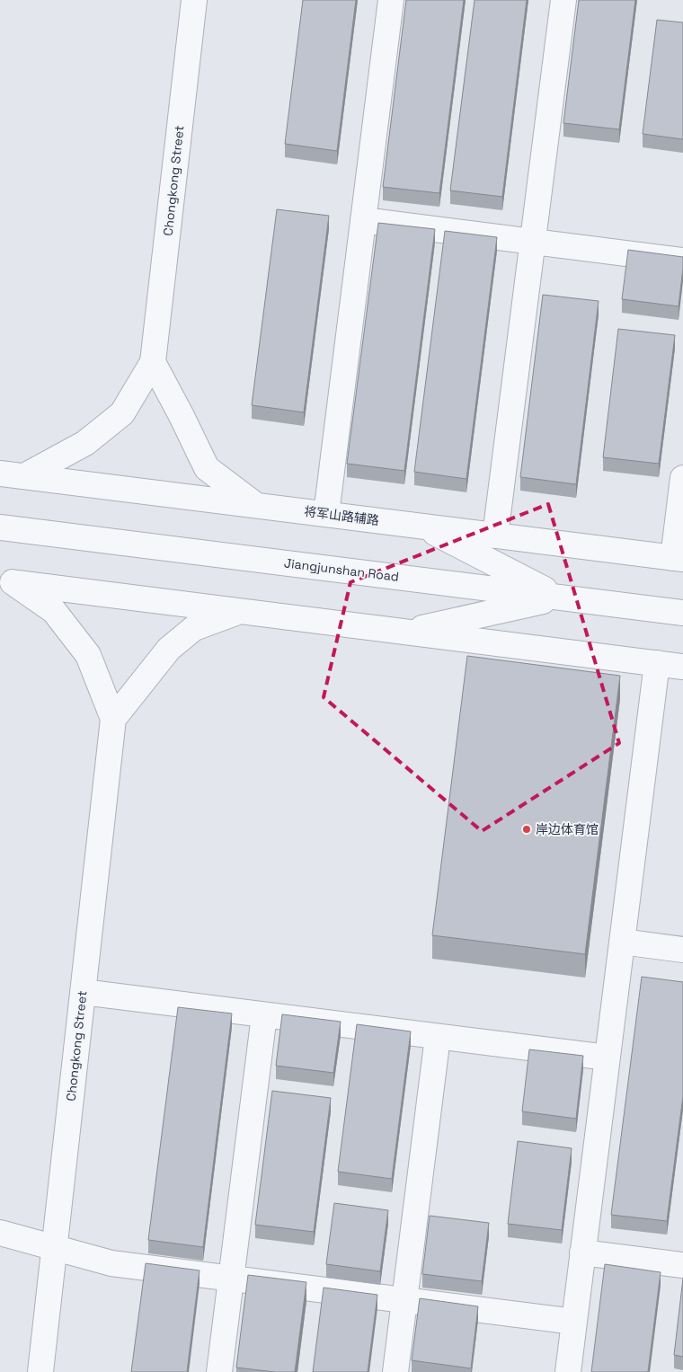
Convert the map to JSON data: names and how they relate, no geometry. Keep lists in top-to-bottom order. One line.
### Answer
{"streets":{"street":["Chongkong Street","将军山路辅路","Jiangjunshan Road"]},"crossings":[["Chongkong Street","将军山路辅路"]],"places":["岸边体育馆"]}
